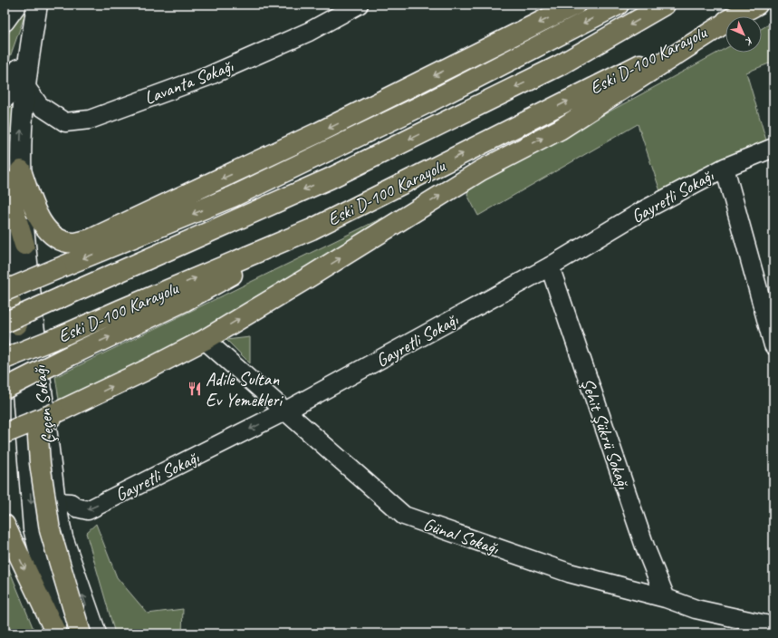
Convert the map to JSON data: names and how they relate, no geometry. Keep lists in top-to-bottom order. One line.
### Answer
{"streets":{"highway":["Eski D-100 Karayolu"],"main road":["Çeçen Sokağı"],"street":["Lavanta Sokağı","Gayretli Sokağı","Şehit Şükrü Sokağı","Günal Sokağı"]},"crossings":[["Eski D-100 Karayolu","Çeçen Sokağı"],["Lavanta Sokağı","Çeçen Sokağı"],["Gayretli Sokağı","Çeçen Sokağı"],["Gayretli Sokağı","Şehit Şükrü Sokağı"],["Gayretli Sokağı","Günal Sokağı"],["Şehit Şükrü Sokağı","Günal Sokağı"]],"places":{"restaurant":["Adile Sultan Ev Yemekleri"]},"north":"bottom right"}
